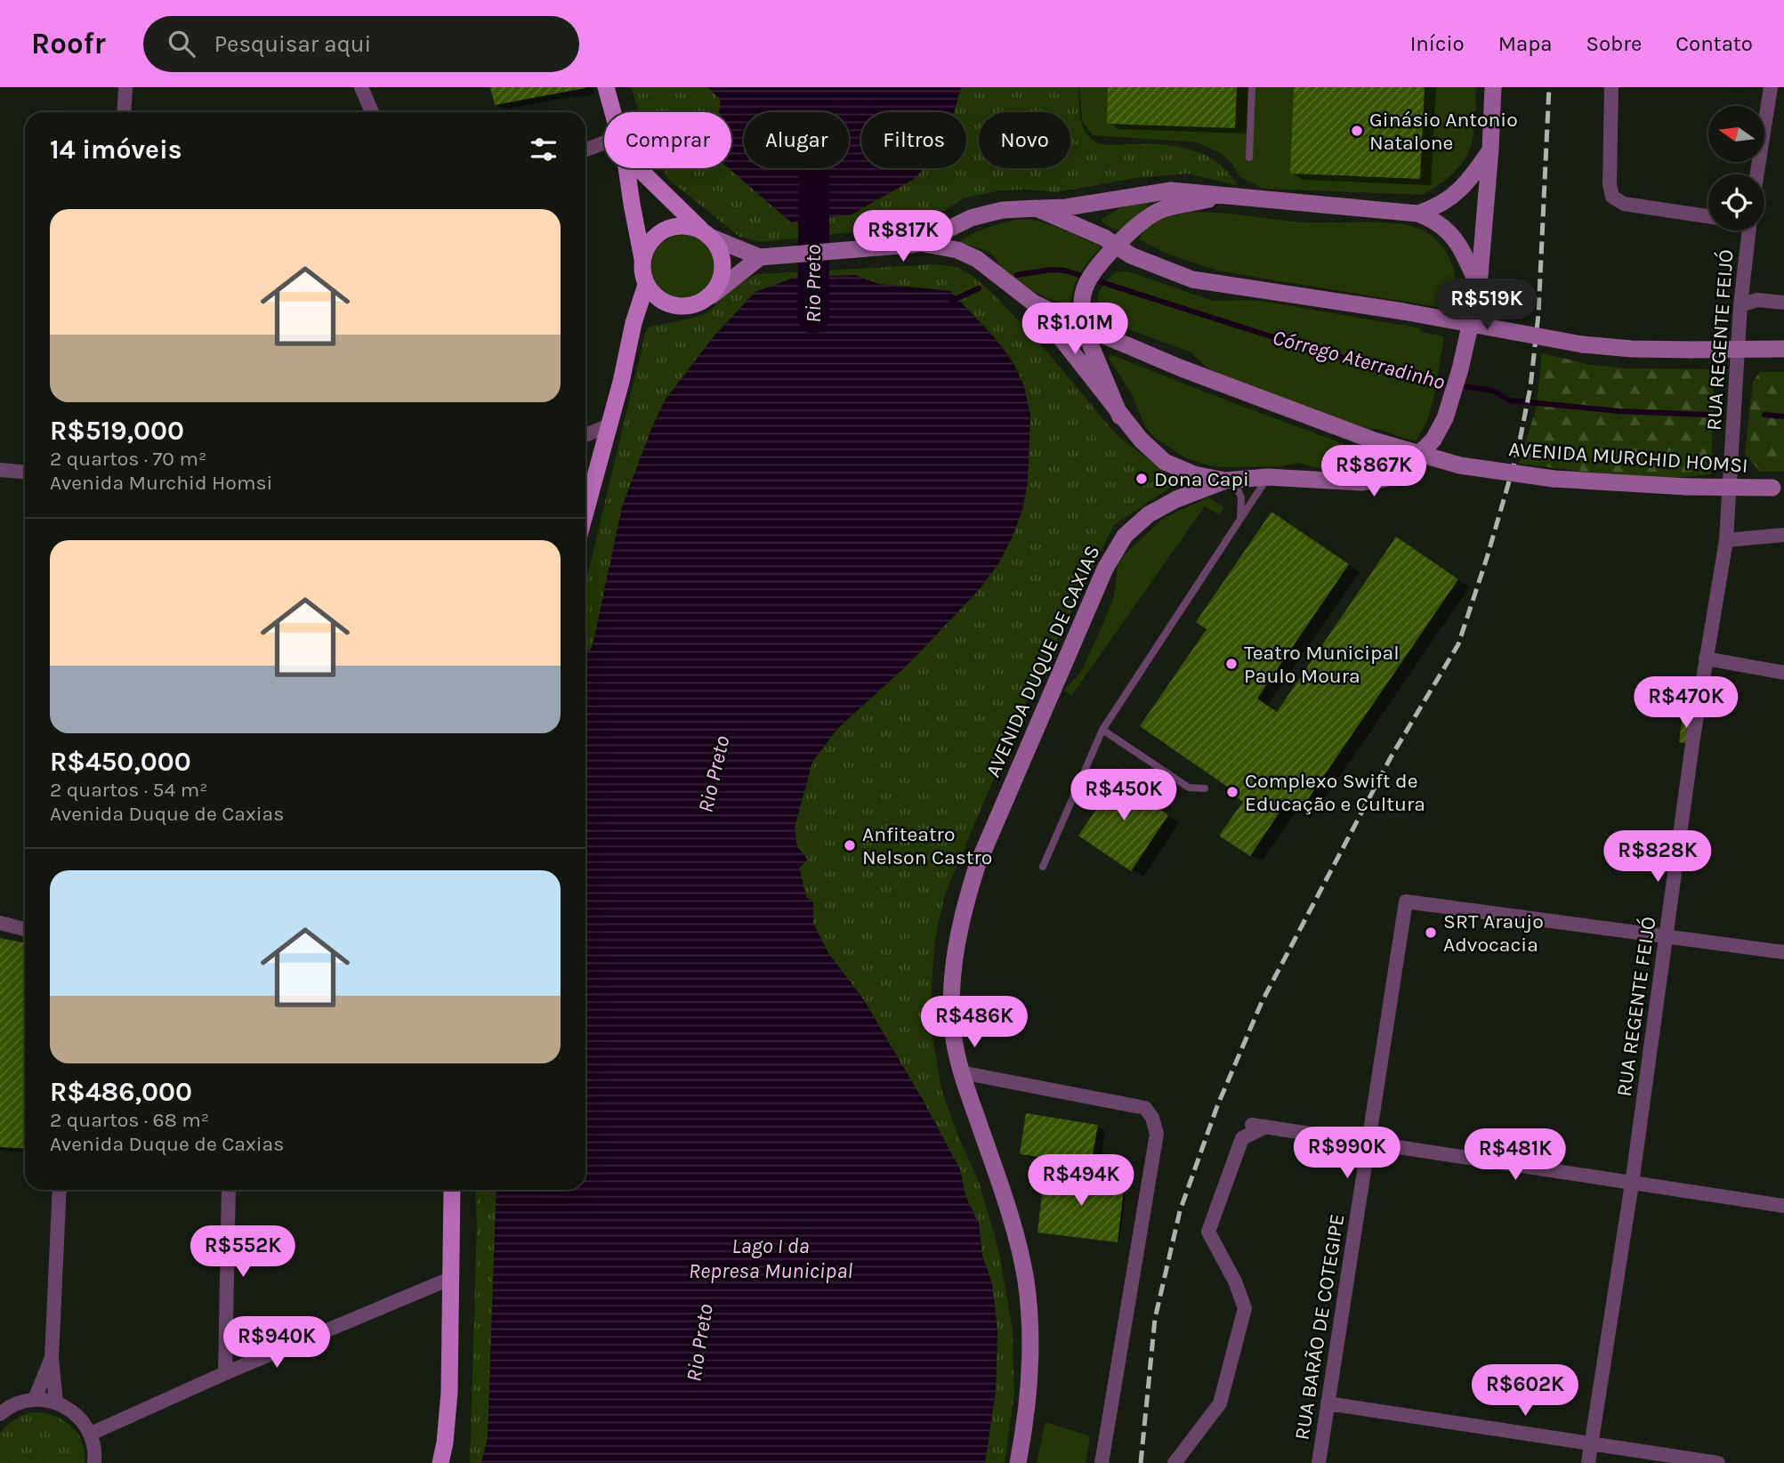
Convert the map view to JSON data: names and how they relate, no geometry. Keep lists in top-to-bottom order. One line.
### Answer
{"streets":{"main road":["AVENIDA MURCHID HOMSI","AVENIDA DUQUE DE CAXIAS"],"street":["RUA REGENTE FEIJÓ","RUA BARÃO DE COTEGIPE"]},"crossings":[["RUA REGENTE FEIJÓ","RUA BARÃO DE COTEGIPE"]],"water":["Rio Preto","Córrego Aterradinho","Lago I da Represa Municipal"],"places":["Ginásio Antonio Natalone","Dona Capi","Teatro Municipal Paulo Moura","Complexo Swift de Educação e Cultura","Anfiteatro Nelson Castro","SRT Araujo Advocacia"],"north":"left","page":{"header":"Roofr","search":"Pesquisar aqui","nav":["Início","Mapa","Sobre","Contato"],"chip":["Comprar","Alugar","Filtros","Novo"],"heading":"14 imóveis","list":[{"name":"R$519,000","note":"2 quartos · 70 m² · Avenida Murchid Homsi"},{"name":"R$450,000","note":"2 quartos · 54 m² · Avenida Duque de Caxias"},{"name":"R$486,000","note":"2 quartos · 68 m² · Avenida Duque de Caxias"}],"price":["R$817K","R$519K","R$1.01M","R$867K","R$470K","R$450K","R$828K","R$486K","R$990K","R$481K","R$494K","R$552K","R$940K","R$602K"]}}
